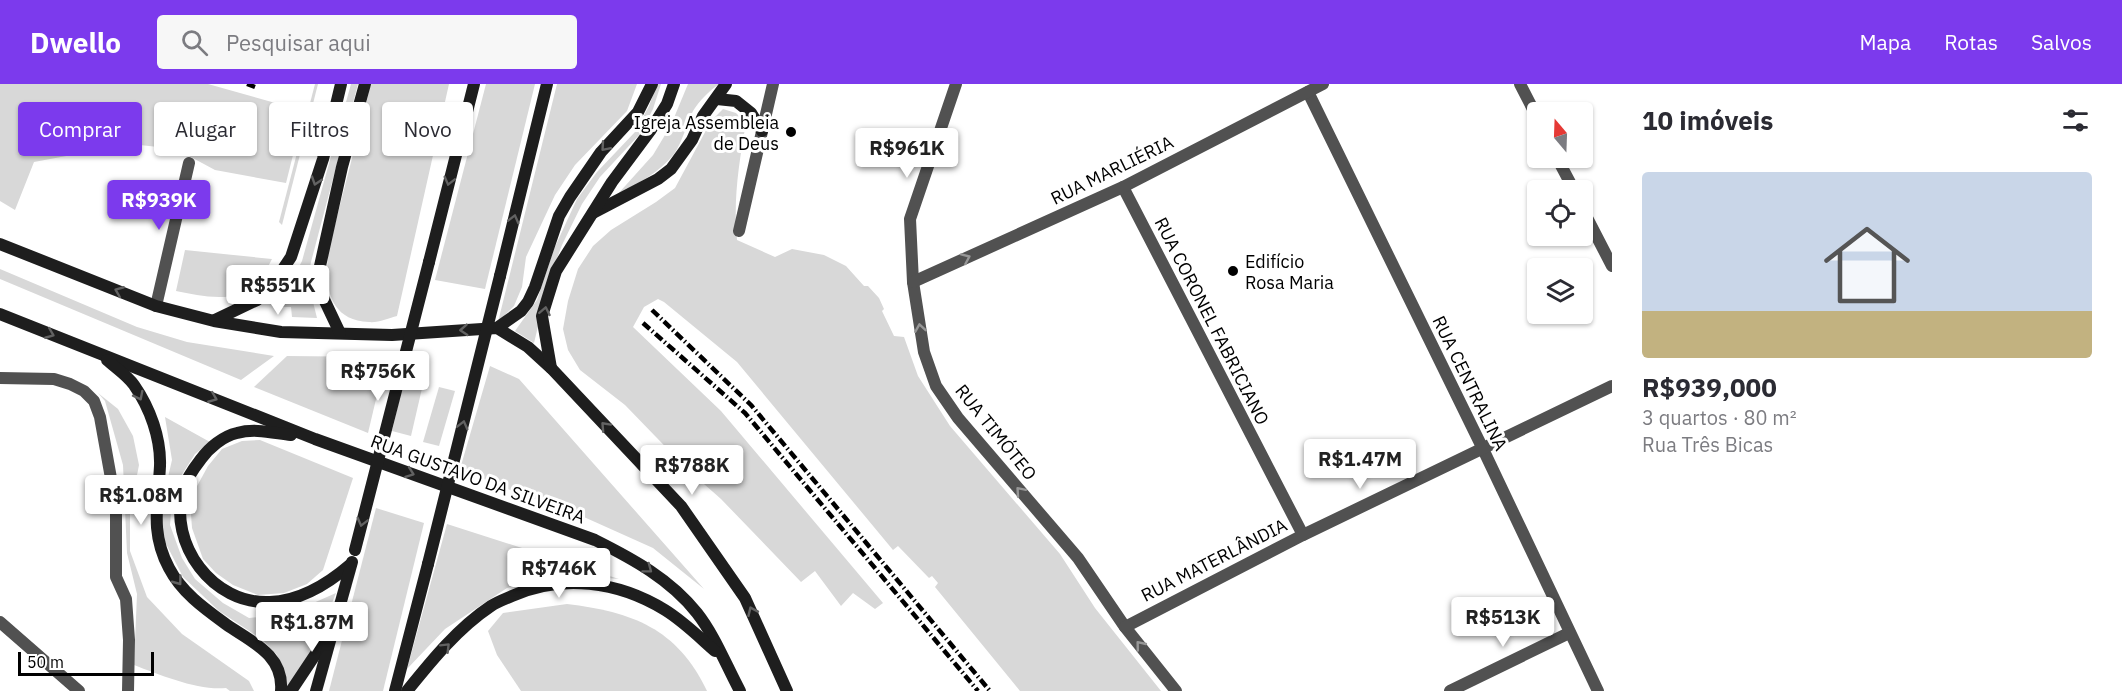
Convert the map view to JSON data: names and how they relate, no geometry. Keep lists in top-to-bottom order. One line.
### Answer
{"streets":{"main road":["RUA GUSTAVO DA SILVEIRA"],"street":["RUA MARLIÉRIA","RUA CORONEL FABRICIANO","RUA CENTRALINA","RUA TIMÓTEO","RUA MATERLÂNDIA"]},"crossings":[["RUA MARLIÉRIA","RUA CORONEL FABRICIANO"],["RUA MARLIÉRIA","RUA CENTRALINA"],["RUA MARLIÉRIA","RUA TIMÓTEO"],["RUA CORONEL FABRICIANO","RUA MATERLÂNDIA"],["RUA CENTRALINA","RUA MATERLÂNDIA"],["RUA TIMÓTEO","RUA MATERLÂNDIA"]],"one_way":["RUA MARLIÉRIA","RUA TIMÓTEO","RUA GUSTAVO DA SILVEIRA"],"places":["Igreja Assembleia de Deus","Edifício Rosa Maria"],"scale_bar":"50 m","north":"top","page":{"header":"Dwello","search":"Pesquisar aqui","nav":["Mapa","Rotas","Salvos"],"heading":"10 imóveis","chip":["Comprar","Alugar","Filtros","Novo"],"price":["R$961K","R$939K","R$551K","R$756K","R$1.47M","R$788K","R$1.08M","R$746K","R$513K","R$1.87M"],"list":[{"name":"R$939,000","note":"3 quartos · 80 m² · Rua Três Bicas"}],"scale":"50 m"}}
